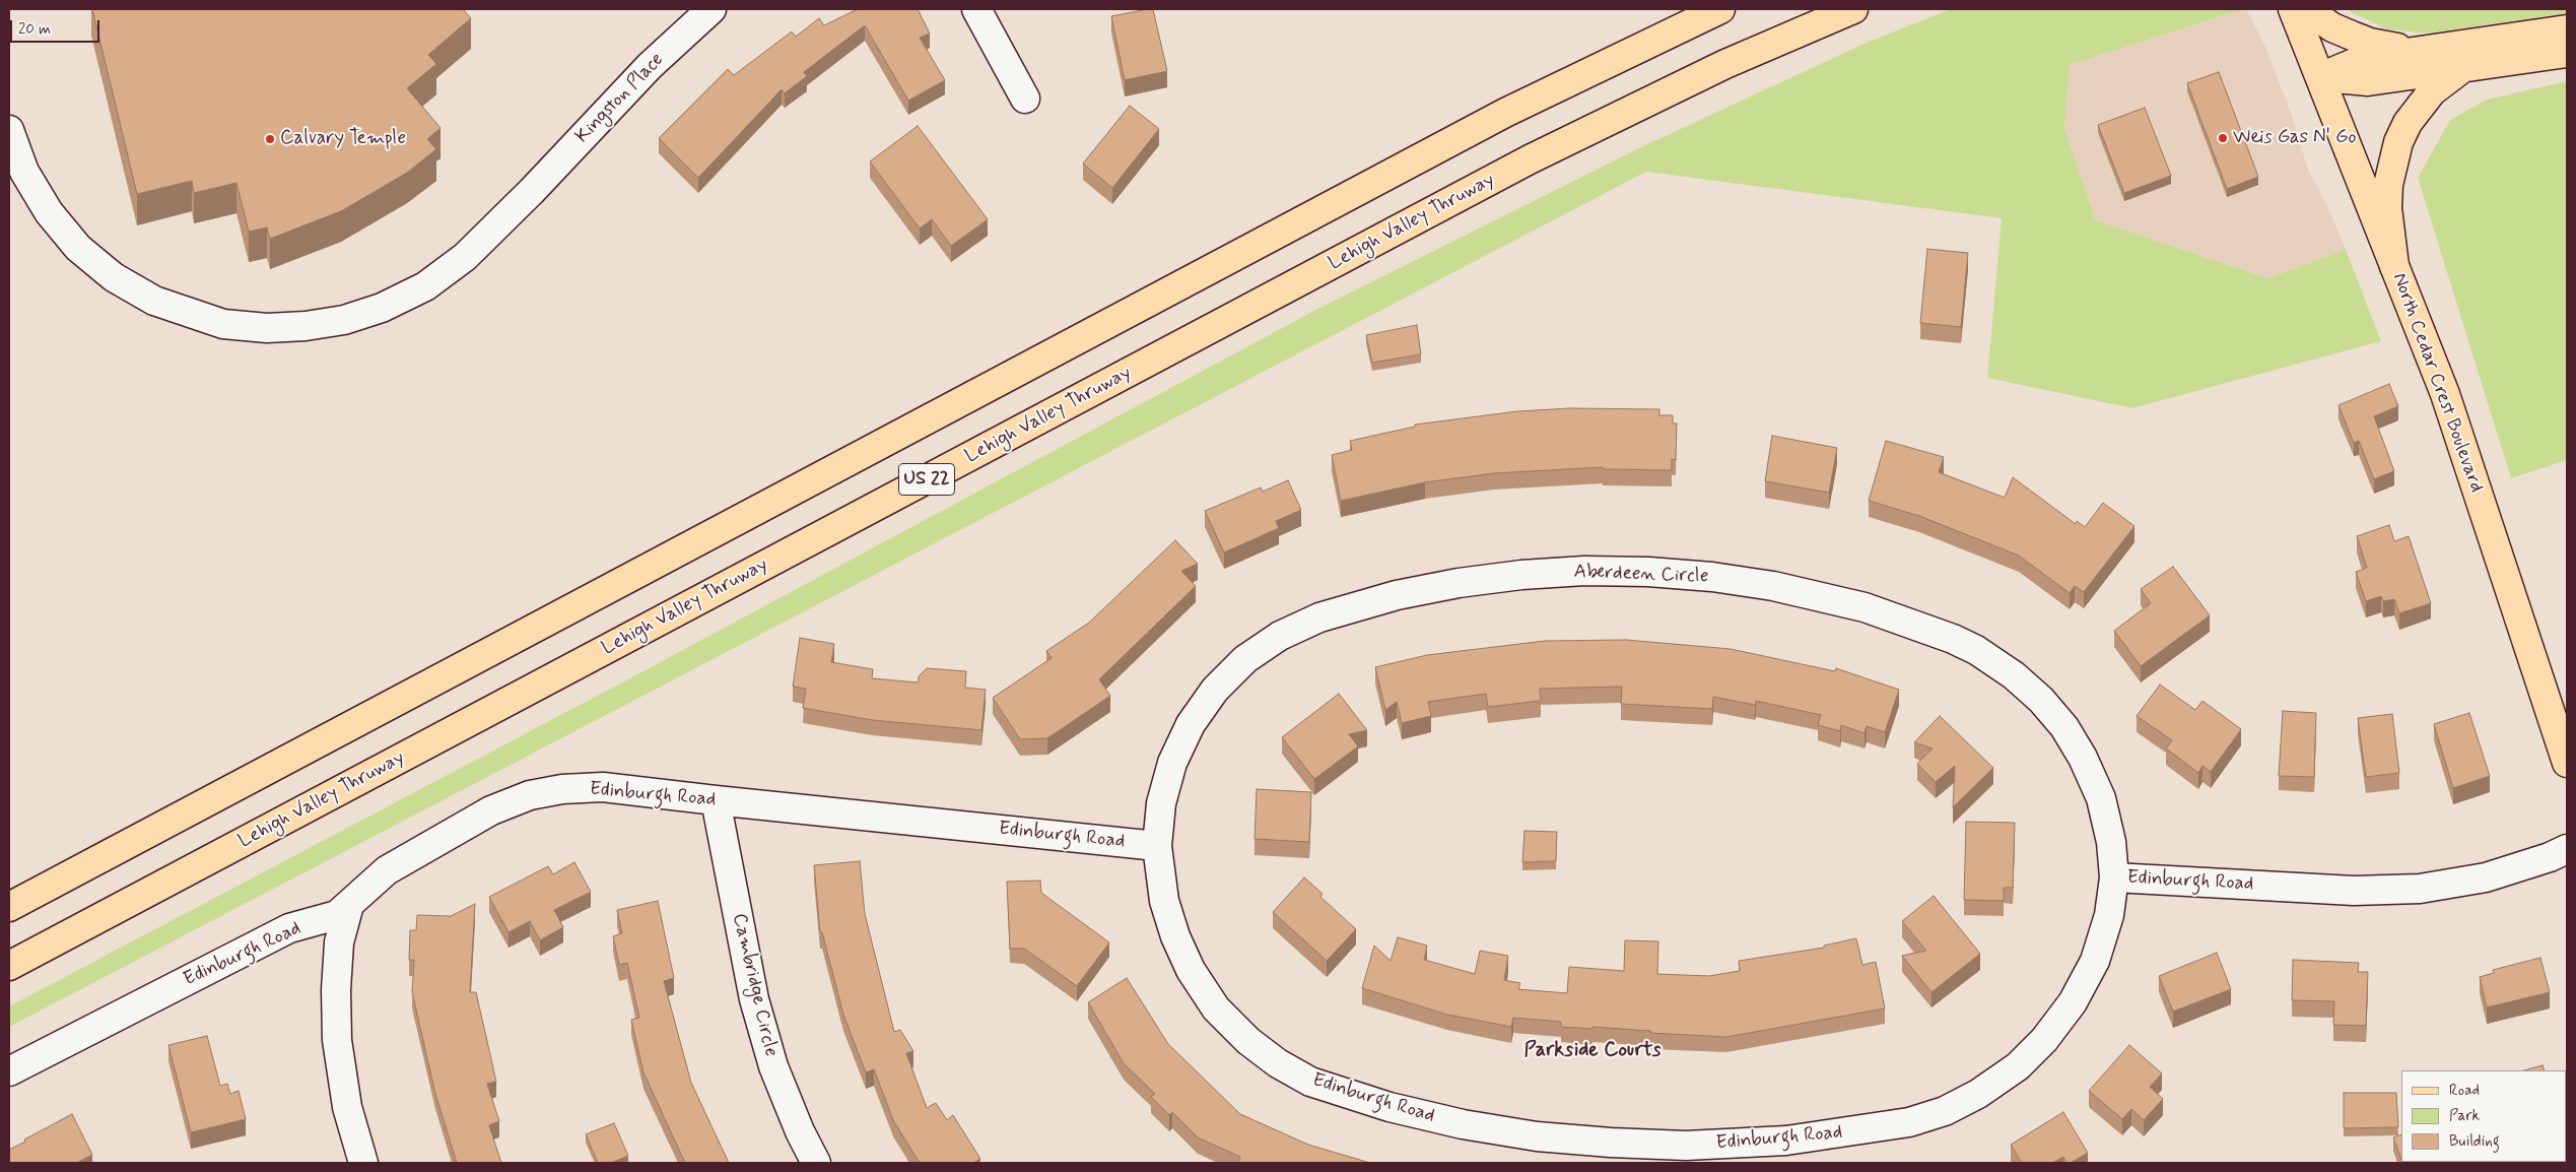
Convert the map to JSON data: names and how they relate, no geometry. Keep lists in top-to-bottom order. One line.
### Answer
{"streets":{"main road":["Lehigh Valley Thruway","North Cedar Crest Boulevard","US 22"],"street":["Kingston Place","Aberdeen Circle","Edinburgh Road","Cambridge Circle"]},"crossings":[["Aberdeen Circle","Edinburgh Road"],["Edinburgh Road","Cambridge Circle"]],"districts":["Parkside Courts"],"places":["Weis Gas N' Go","Calvary Temple"],"legend":["Road","Park","Building"],"scale_bar":"20 m"}
